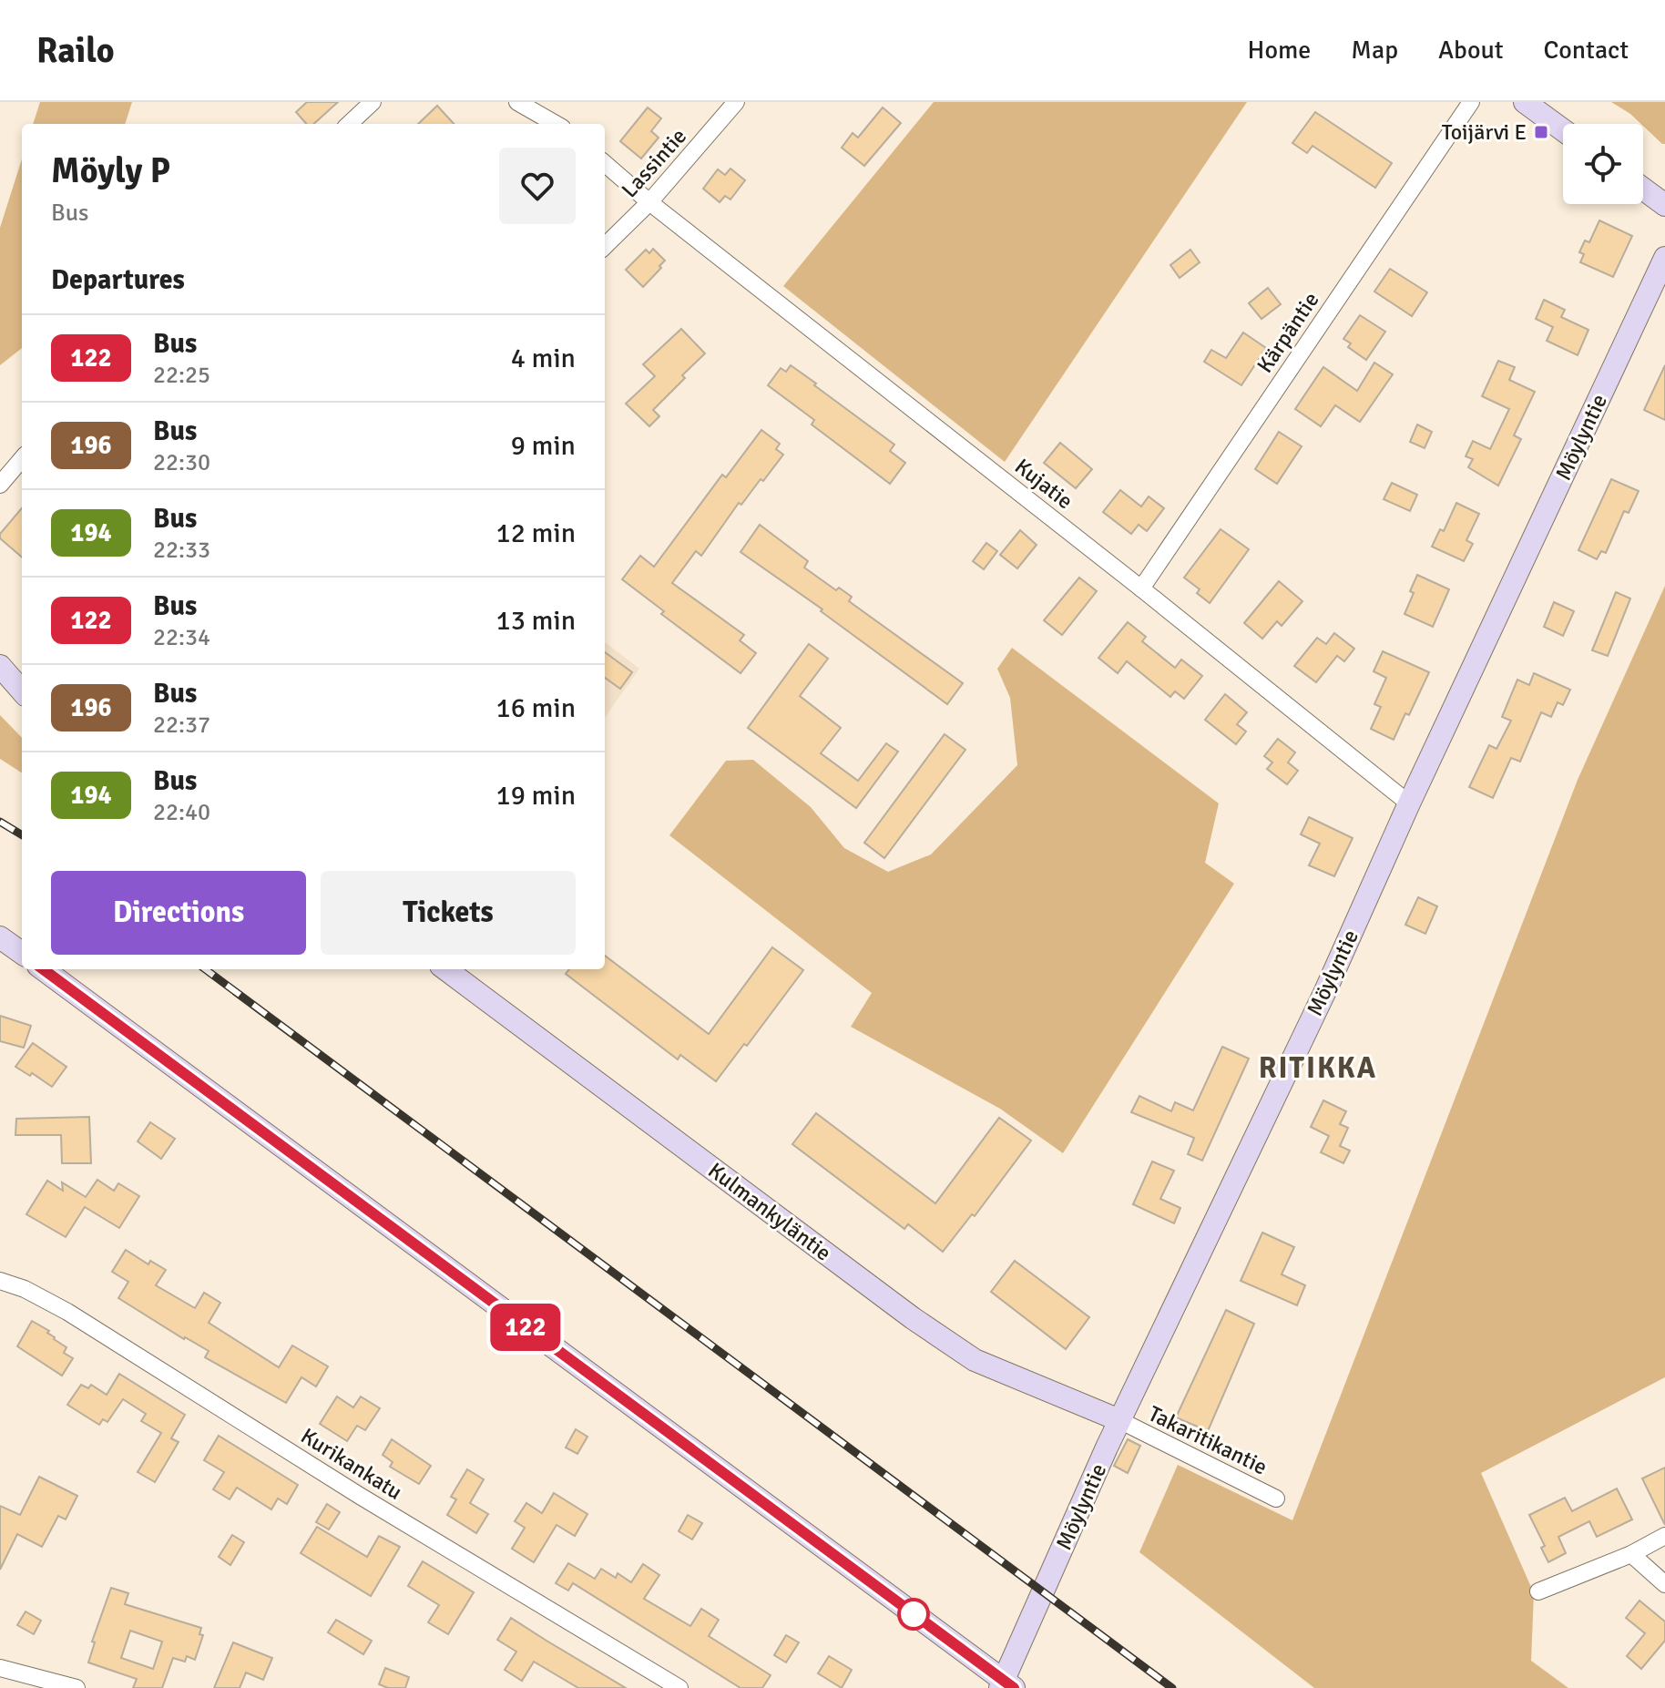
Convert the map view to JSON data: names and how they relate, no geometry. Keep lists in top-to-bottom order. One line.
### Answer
{"streets":{"street":["Lassintie","Kärpäntie","Möylyntie","Kujatie","Kulmankyläntie","Takaritikantie","Kurikankatu"]},"crossings":[["Lassintie","Kujatie"],["Kärpäntie","Kujatie"],["Möylyntie","Kujatie"],["Möylyntie","Kulmankyläntie"],["Möylyntie","Takaritikantie"],["Kulmankyläntie","Takaritikantie"]],"districts":["RITIKKA"],"places":{"transit":["Toijärvi E"]},"lines":["bus line 122"],"page":{"header":"Railo","nav":["Home","Map","About","Contact"],"on_map":"122","heading":[["Möyly P","Bus"],"Departures"],"list":[{"mark":"122","name":"Bus","note":"22:25","value":"4 min"},{"mark":"196","name":"Bus","note":"22:30","value":"9 min"},{"mark":"194","name":"Bus","note":"22:33","value":"12 min"},{"mark":"122","name":"Bus","note":"22:34","value":"13 min"},{"mark":"196","name":"Bus","note":"22:37","value":"16 min"},{"mark":"194","name":"Bus","note":"22:40","value":"19 min"}],"buttons":["Directions","Tickets"]}}
